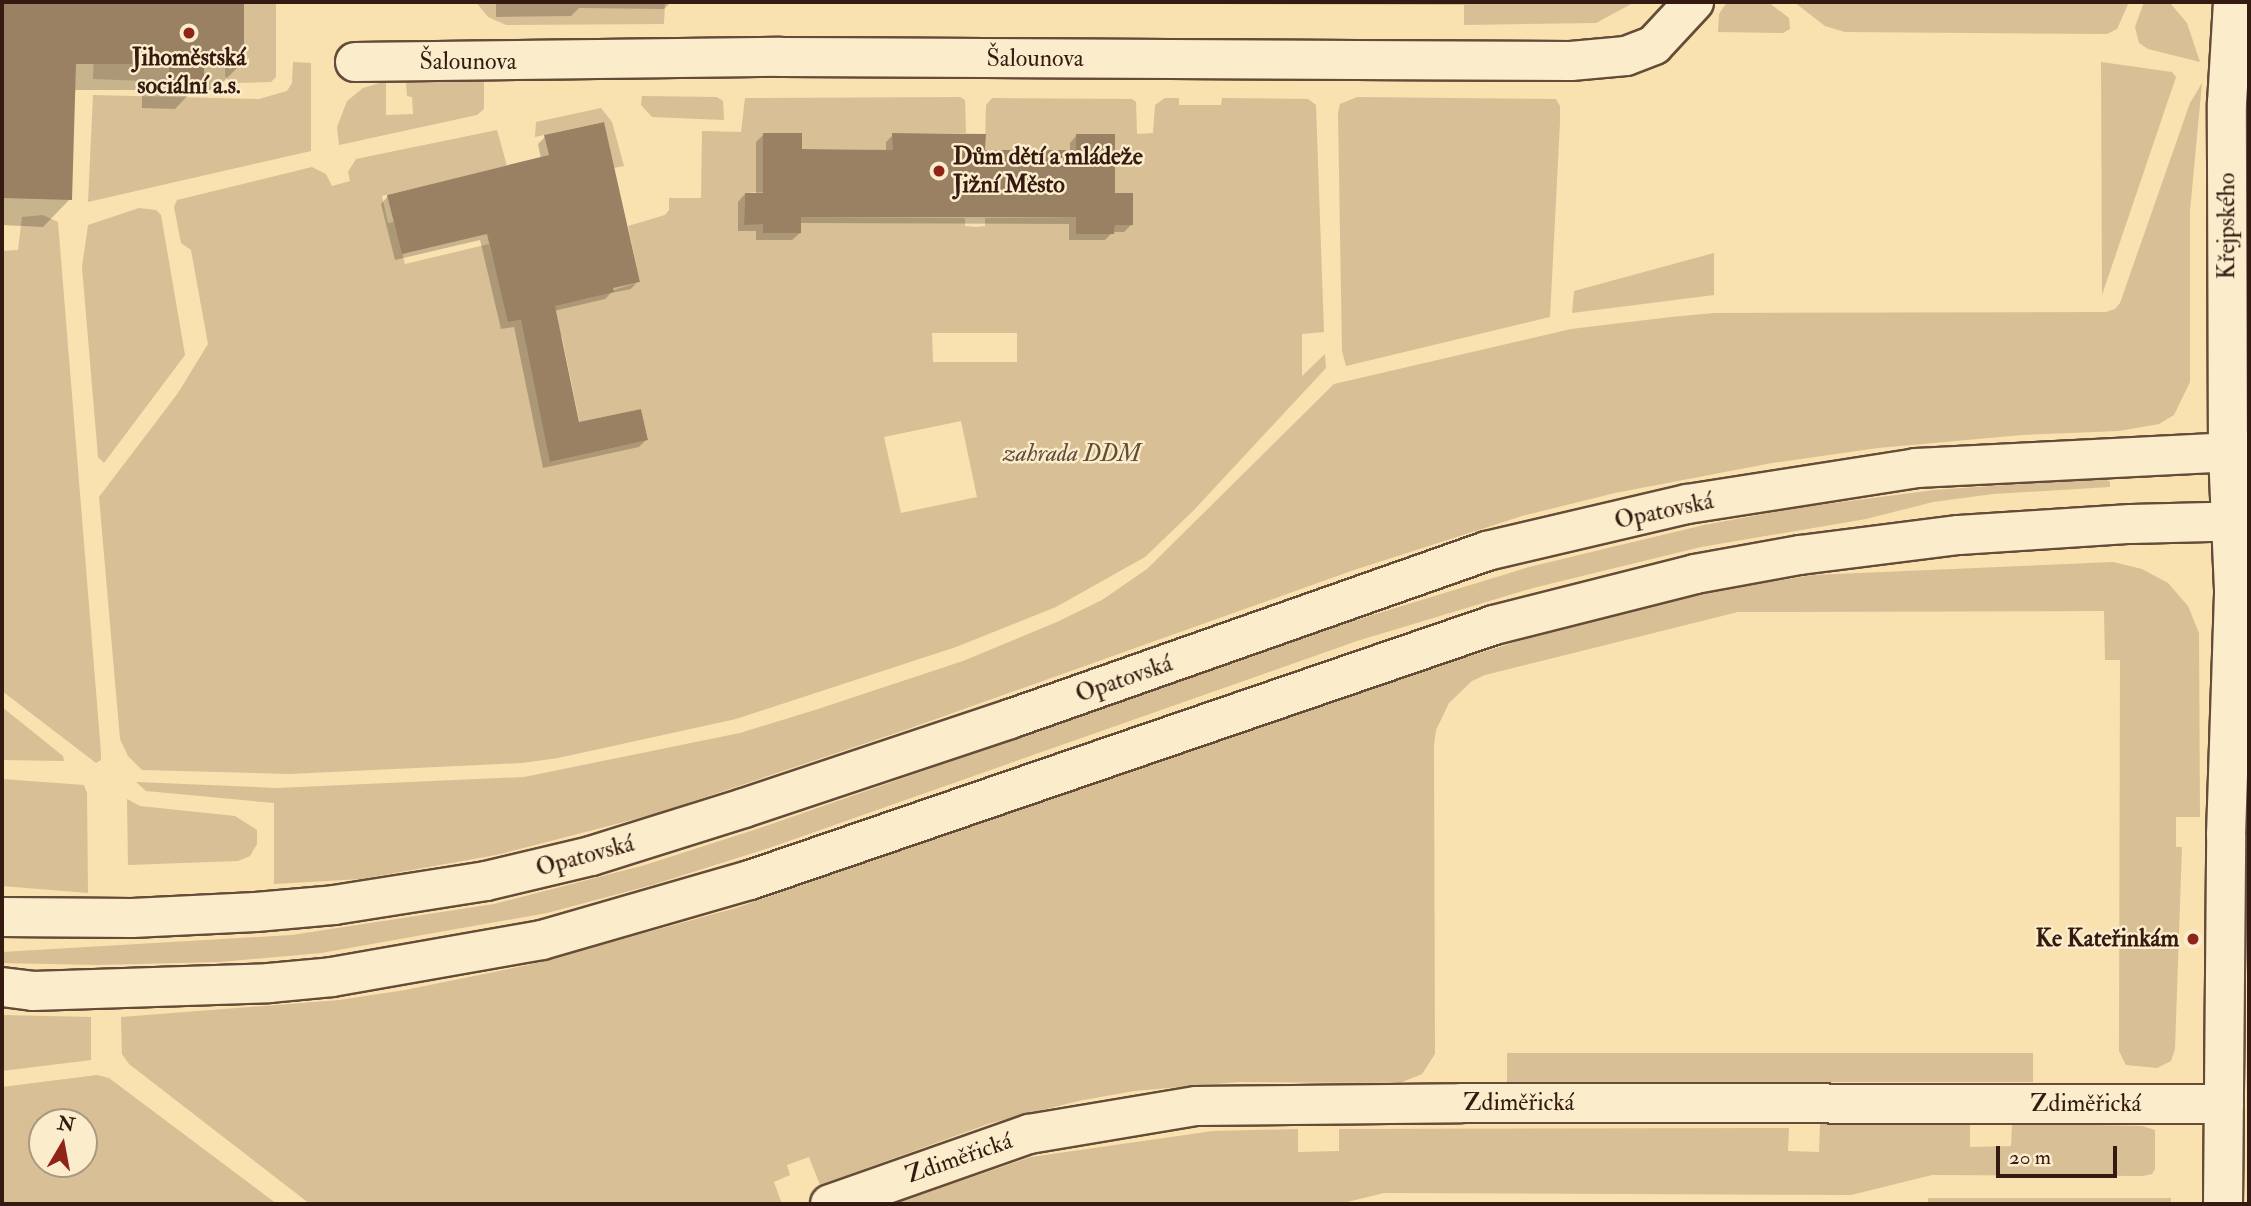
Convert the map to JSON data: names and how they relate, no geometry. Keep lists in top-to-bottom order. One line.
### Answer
{"streets":{"main road":["Šalounova","Křejpského","Opatovská","Zdiměřická"]},"crossings":[["Křejpského","Opatovská"]],"parks":["zahrada DDM"],"places":["Jihoměstská sociální a.s.","Dům dětí a mládeže Jižní Město","Ke Kateřinkám"],"scale_bar":"20 m","north":"top"}
